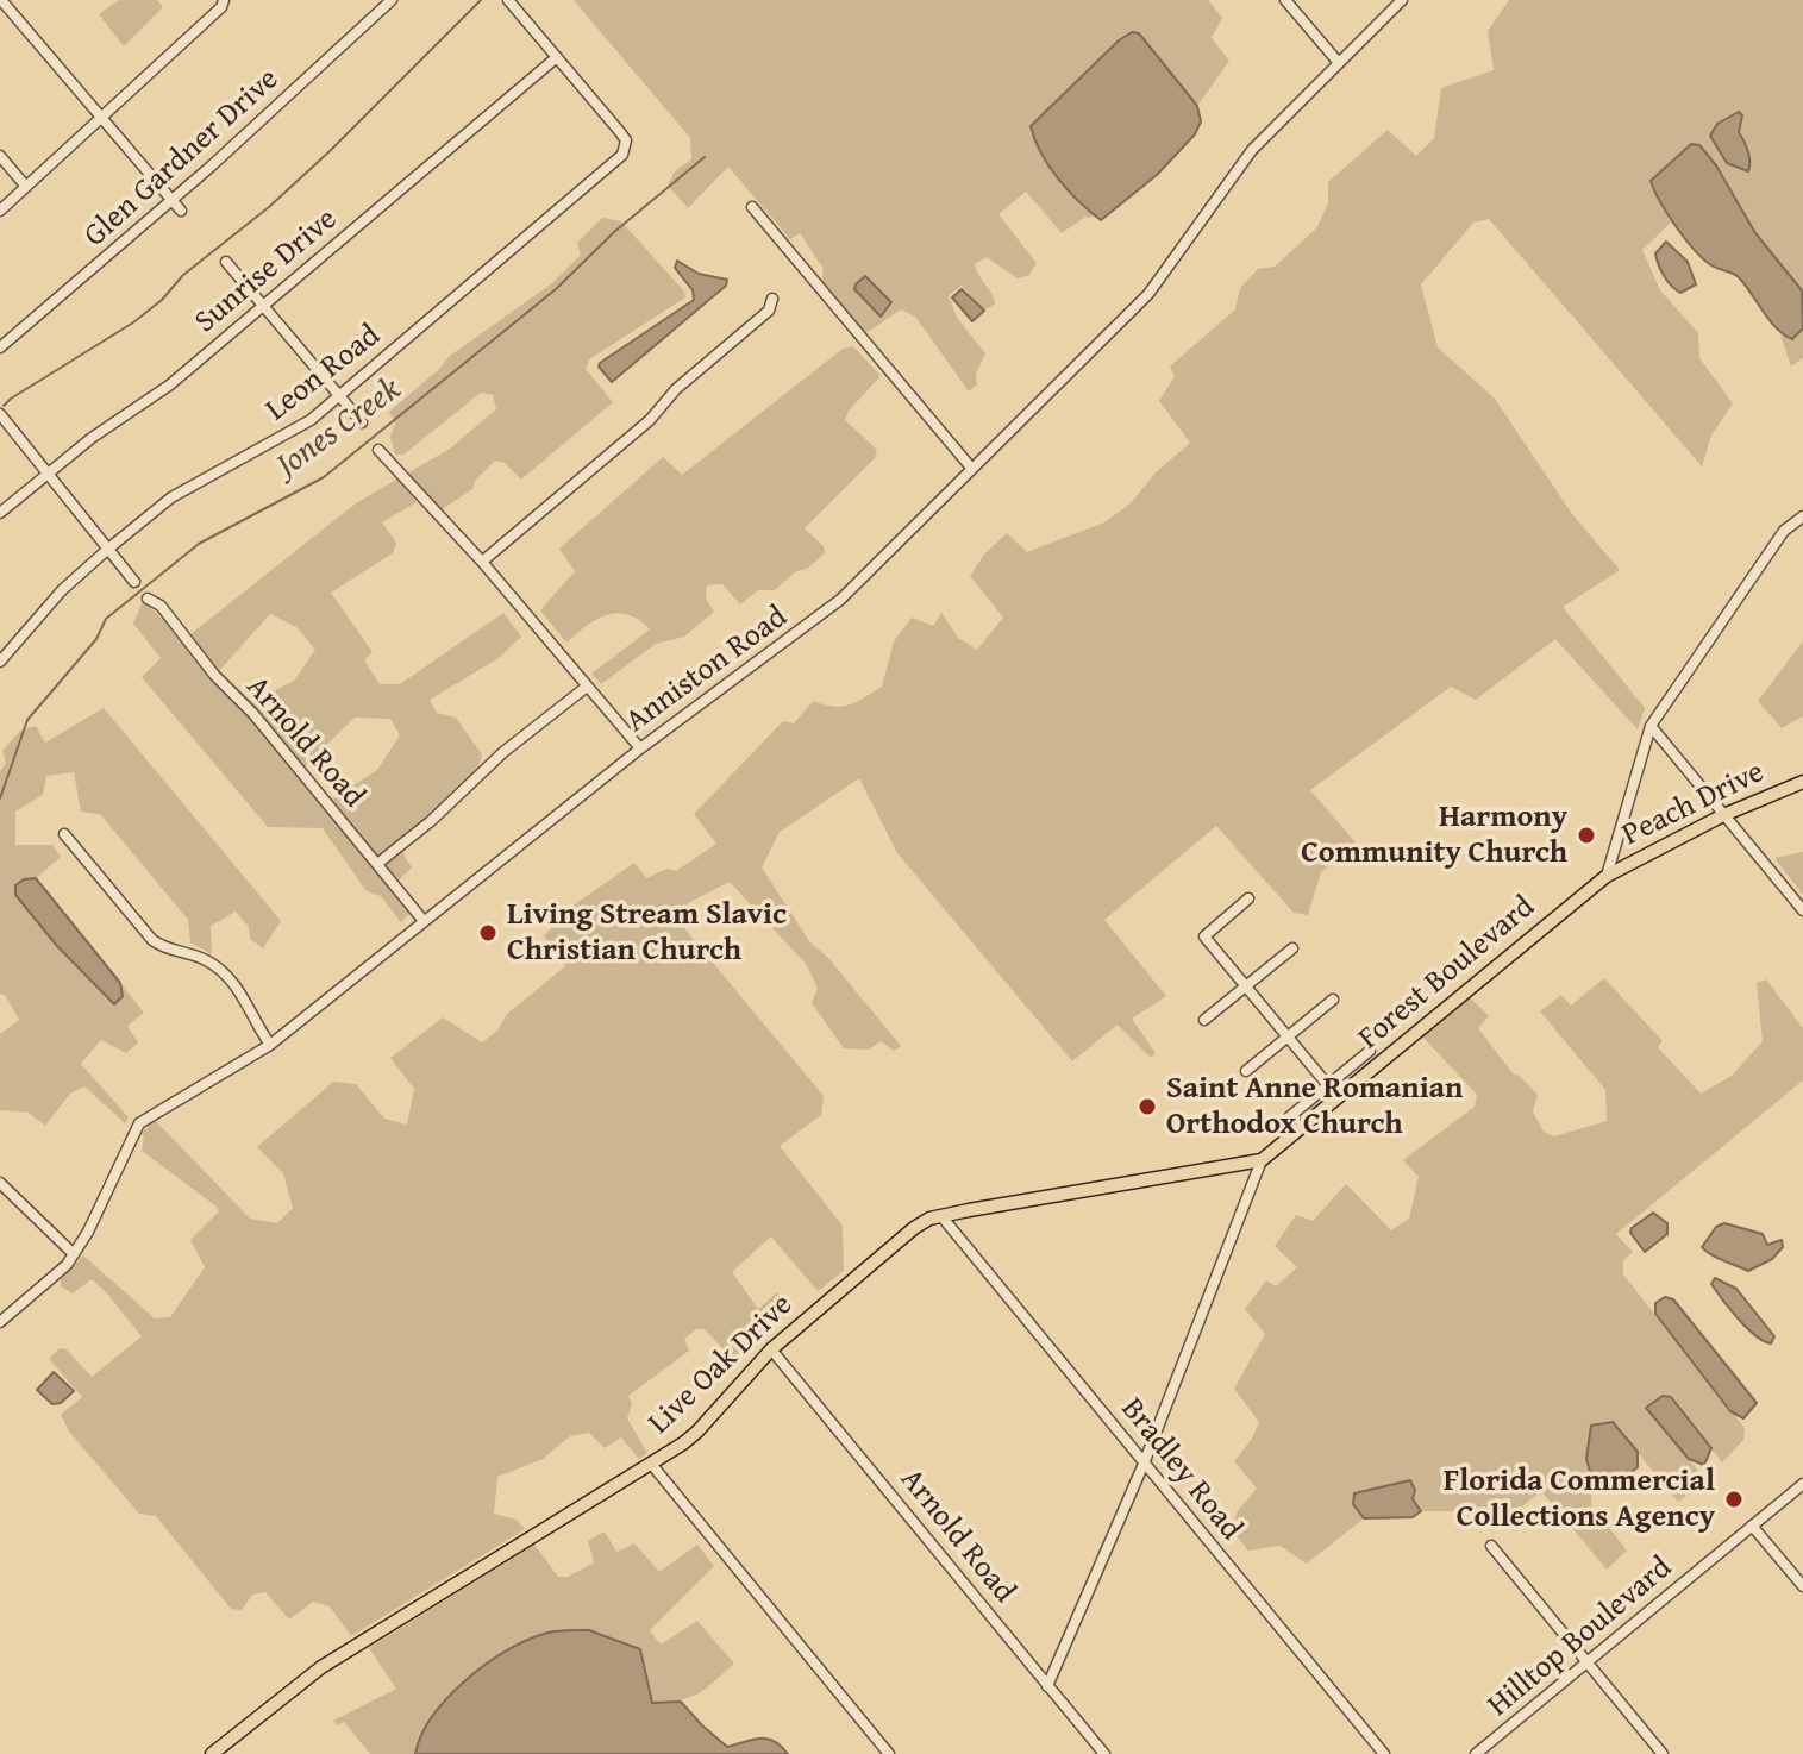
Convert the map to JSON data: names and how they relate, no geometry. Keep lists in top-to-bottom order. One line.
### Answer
{"streets":{"main road":["Peach Drive","Forest Boulevard","Live Oak Drive"],"street":["Glen Gardner Drive","Sunrise Drive","Leon Road","Anniston Road","Arnold Road","Bradley Road","Hilltop Boulevard"]},"crossings":[["Sunrise Drive","Leon Road"],["Anniston Road","Arnold Road"],["Arnold Road","Forest Boulevard"],["Arnold Road","Live Oak Drive"],["Peach Drive","Forest Boulevard"],["Forest Boulevard","Live Oak Drive"],["Forest Boulevard","Bradley Road"],["Live Oak Drive","Bradley Road"]],"water":["Jones Creek"],"places":["Harmony Community Church","Living Stream Slavic Christian Church","Saint Anne Romanian Orthodox Church","Florida Commercial Collections Agency"]}
